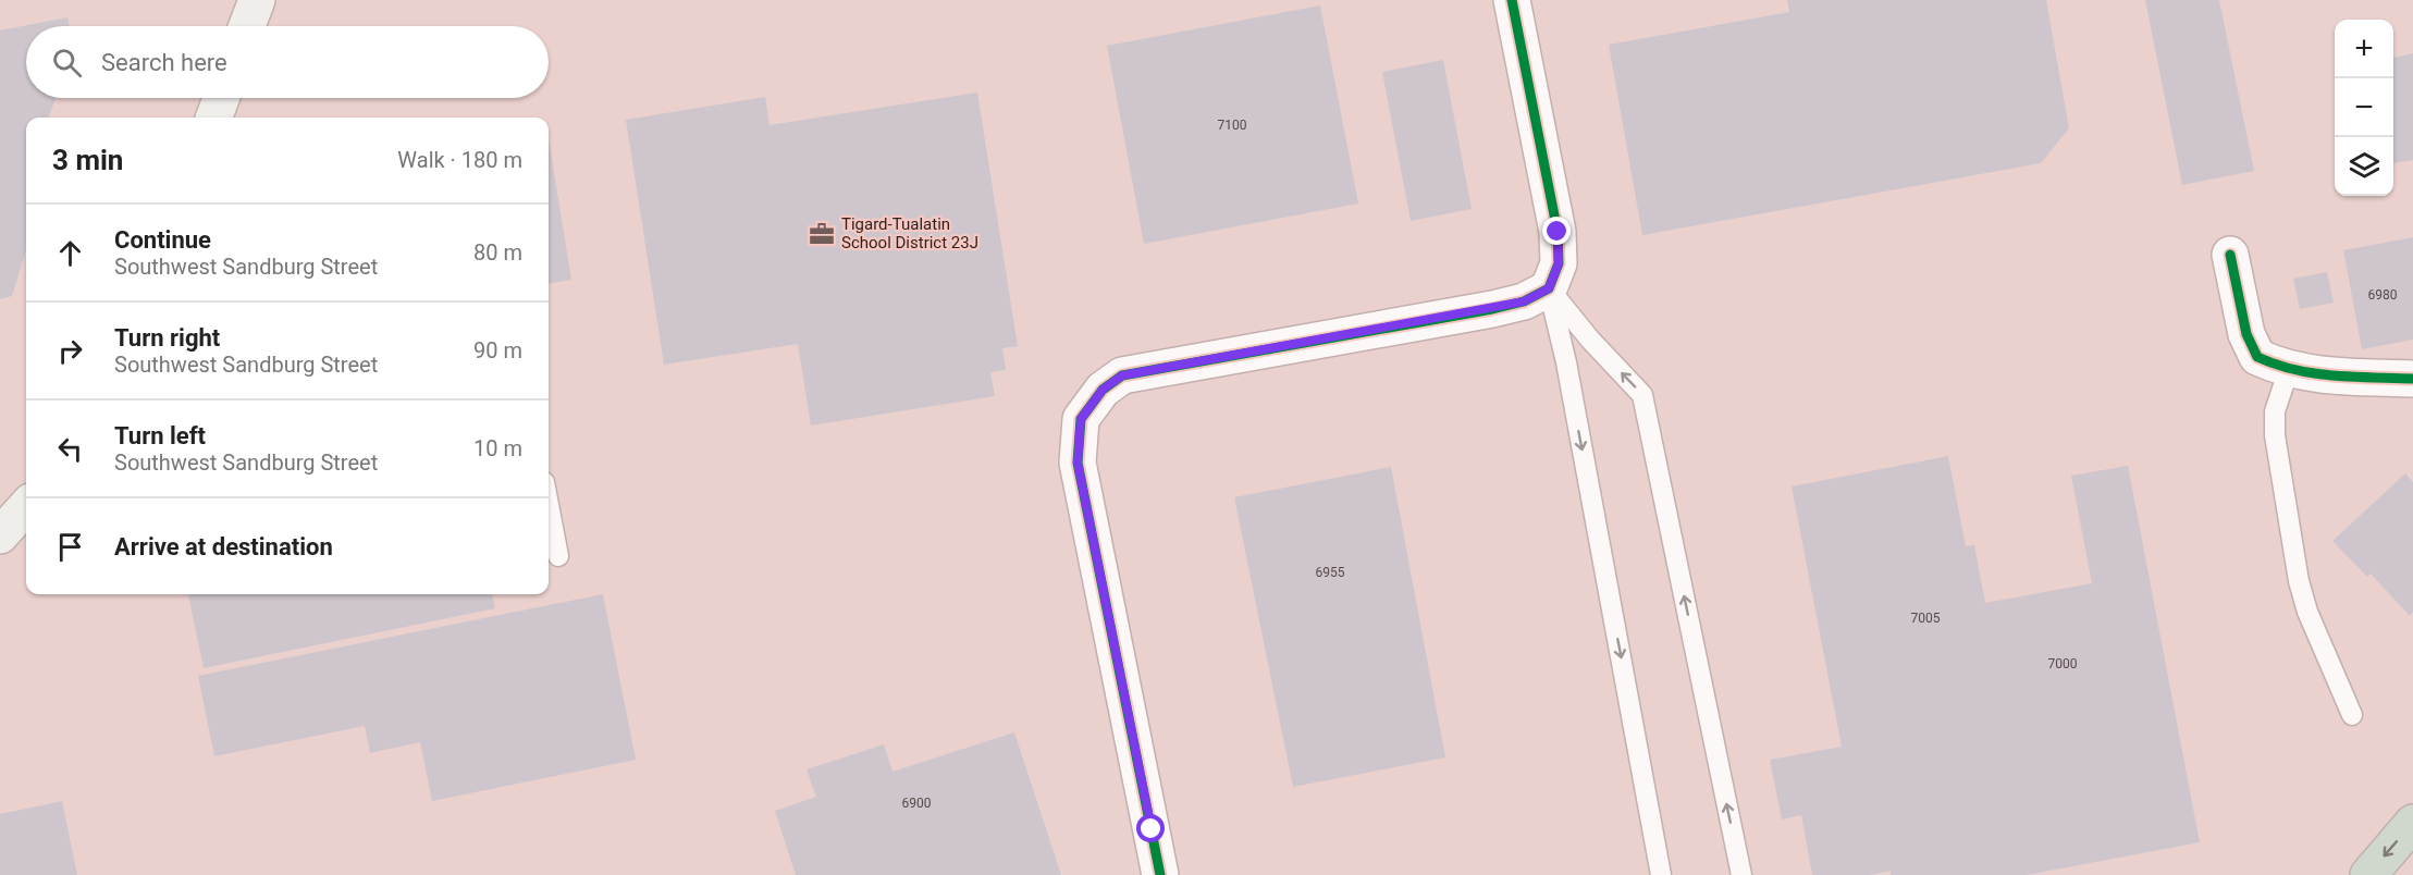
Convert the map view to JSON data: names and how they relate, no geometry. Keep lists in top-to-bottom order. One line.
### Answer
{"places":{"office":["Tigard-Tualatin School District 23J"]},"house_numbers":["7100","6980","6955","7005","7000","6900"],"page":{"map_buttons":["+","−"],"search":"Search here","heading":["3 min","Walk · 180 m"],"list":[["Continue","Southwest Sandburg Street","80 m"],["Turn right","Southwest Sandburg Street","90 m"],["Turn left","Southwest Sandburg Street","10 m"],"Arrive at destination"]}}
